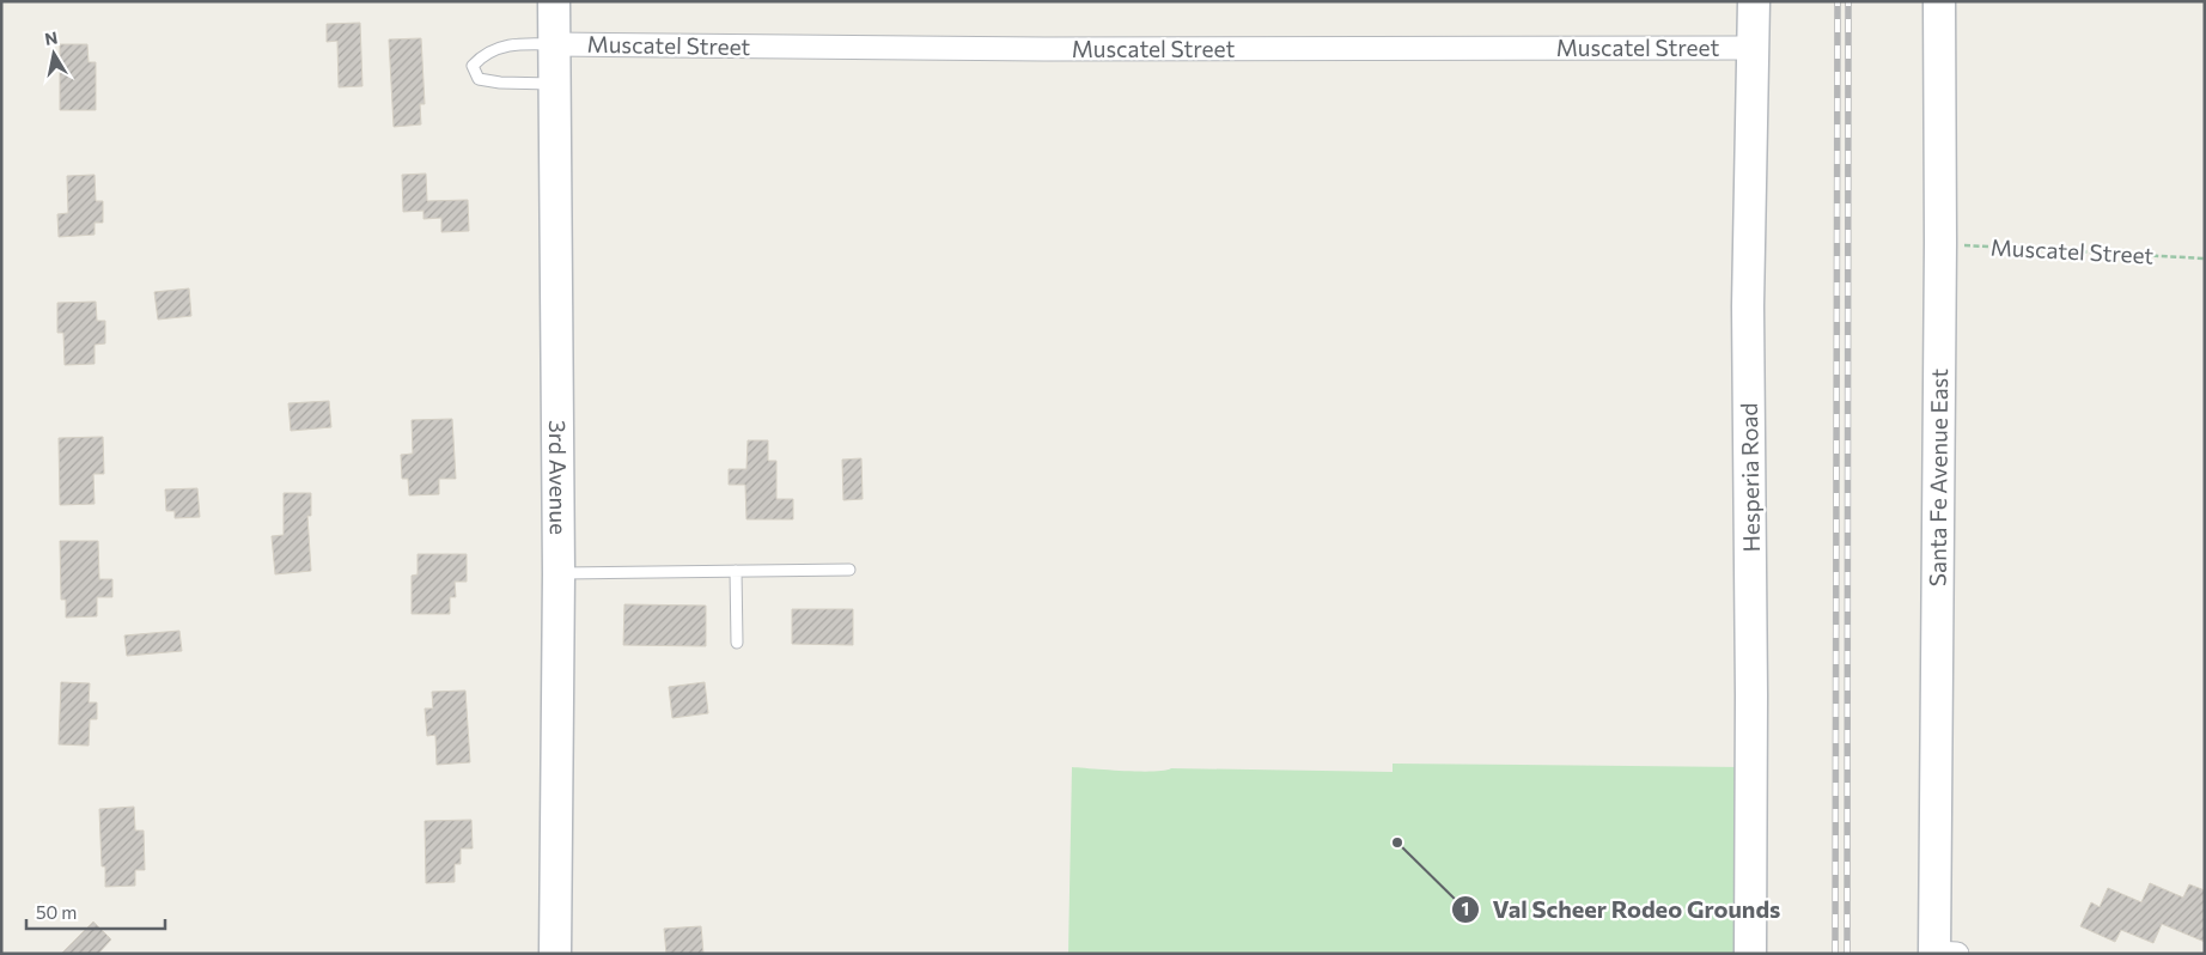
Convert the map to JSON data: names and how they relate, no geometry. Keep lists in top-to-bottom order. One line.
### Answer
{"streets":{"street":["Muscatel Street","3rd Avenue","Hesperia Road","Santa Fe Avenue East"]},"crossings":[["Muscatel Street","3rd Avenue"],["Muscatel Street","Hesperia Road"],["Muscatel Street","Santa Fe Avenue East"]],"places":["Val Scheer Rodeo Grounds"],"scale_bar":"50 m","north":"top"}
